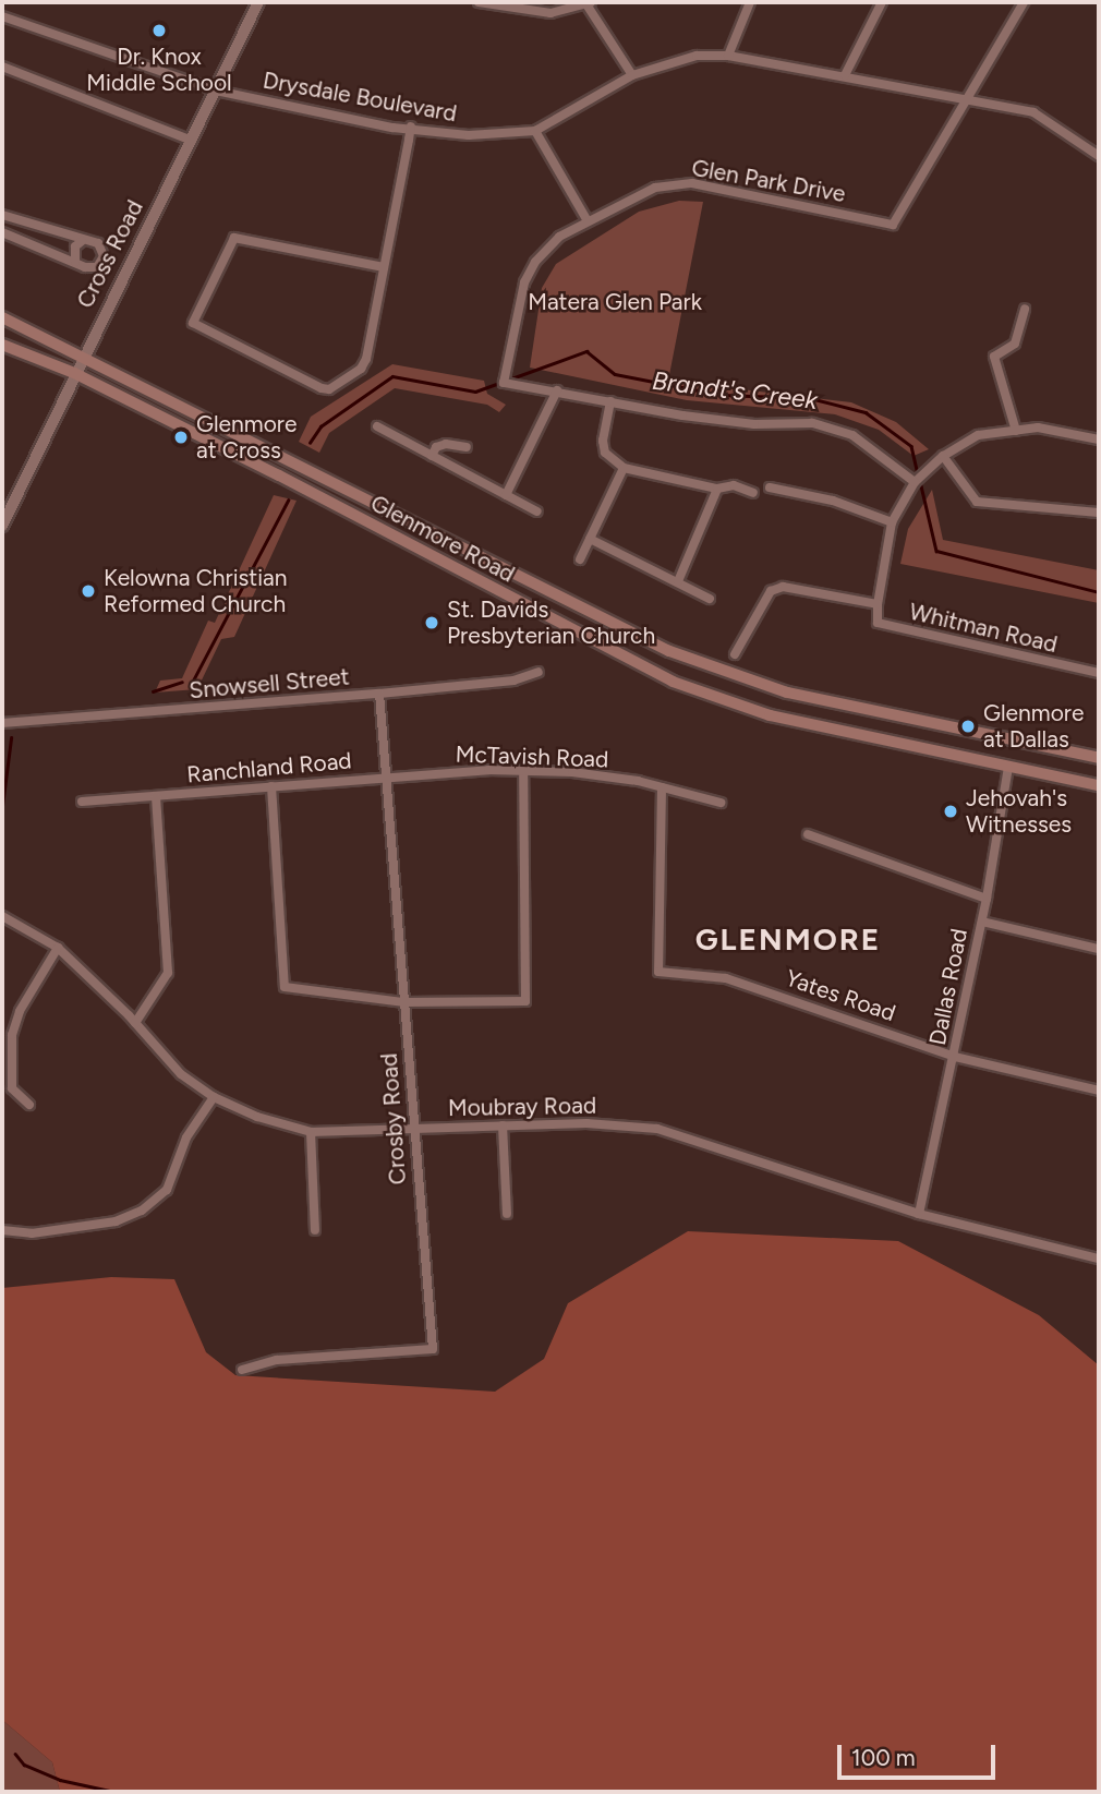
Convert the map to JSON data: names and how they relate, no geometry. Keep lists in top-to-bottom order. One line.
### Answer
{"streets":{"main road":["Glenmore Road"],"street":["Drysdale Boulevard","Glen Park Drive","Cross Road","Whitman Road","Snowsell Street","McTavish Road","Ranchland Road","Dallas Road","Yates Road","Moubray Road","Crosby Road"]},"crossings":[["Drysdale Boulevard","Glen Park Drive"],["Drysdale Boulevard","Cross Road"],["Glen Park Drive","Whitman Road"],["Cross Road","Glenmore Road"],["Glenmore Road","Dallas Road"],["Snowsell Street","Crosby Road"],["McTavish Road","Ranchland Road"],["McTavish Road","Yates Road"],["McTavish Road","Crosby Road"],["Ranchland Road","Crosby Road"],["Dallas Road","Yates Road"],["Dallas Road","Moubray Road"],["Moubray Road","Crosby Road"]],"districts":["GLENMORE"],"water":["Brandt's Creek"],"parks":["Matera Glen Park"],"places":["Dr. Knox Middle School","Glenmore at Cross","Kelowna Christian Reformed Church","St. Davids Presbyterian Church","Glenmore at Dallas","Jehovah's Witnesses"],"scale_bar":"100 m"}
